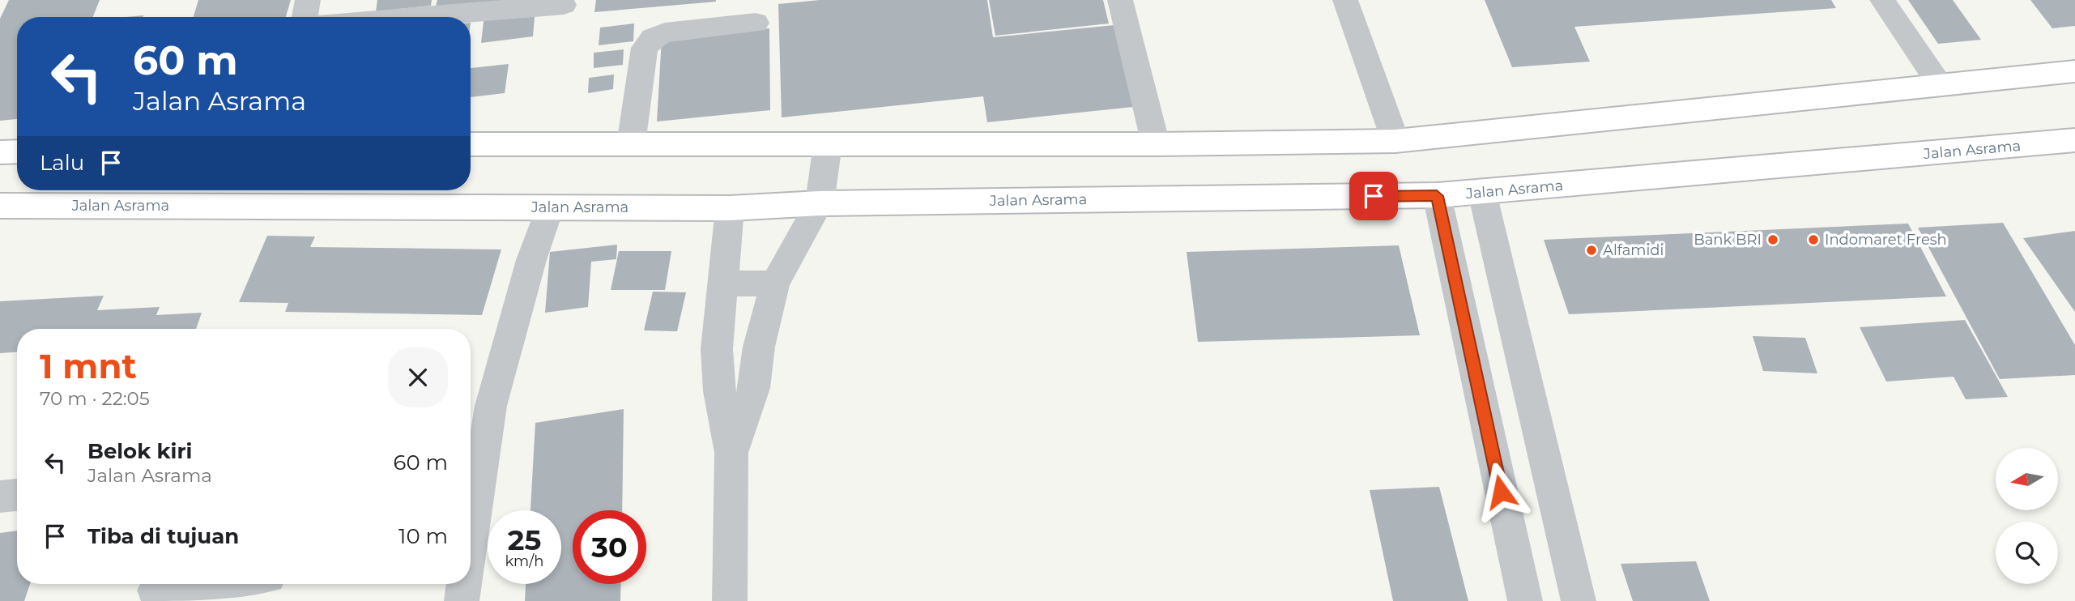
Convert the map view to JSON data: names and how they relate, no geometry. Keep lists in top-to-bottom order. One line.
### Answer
{"streets":{"highway":["Jalan Asrama"]},"places":["Bank BRI","Indomaret Fresh","Alfamidi"],"north":"left","page":{"turn":["60 m","Jalan Asrama"],"then":"Lalu","heading":["1 mnt","70 m · 22:05"],"list":[{"name":"Belok kiri","note":"Jalan Asrama","value":"60 m"},{"name":"Tiba di tujuan","value":"10 m"}],"speed":"25 km/h","limit":"30"}}
